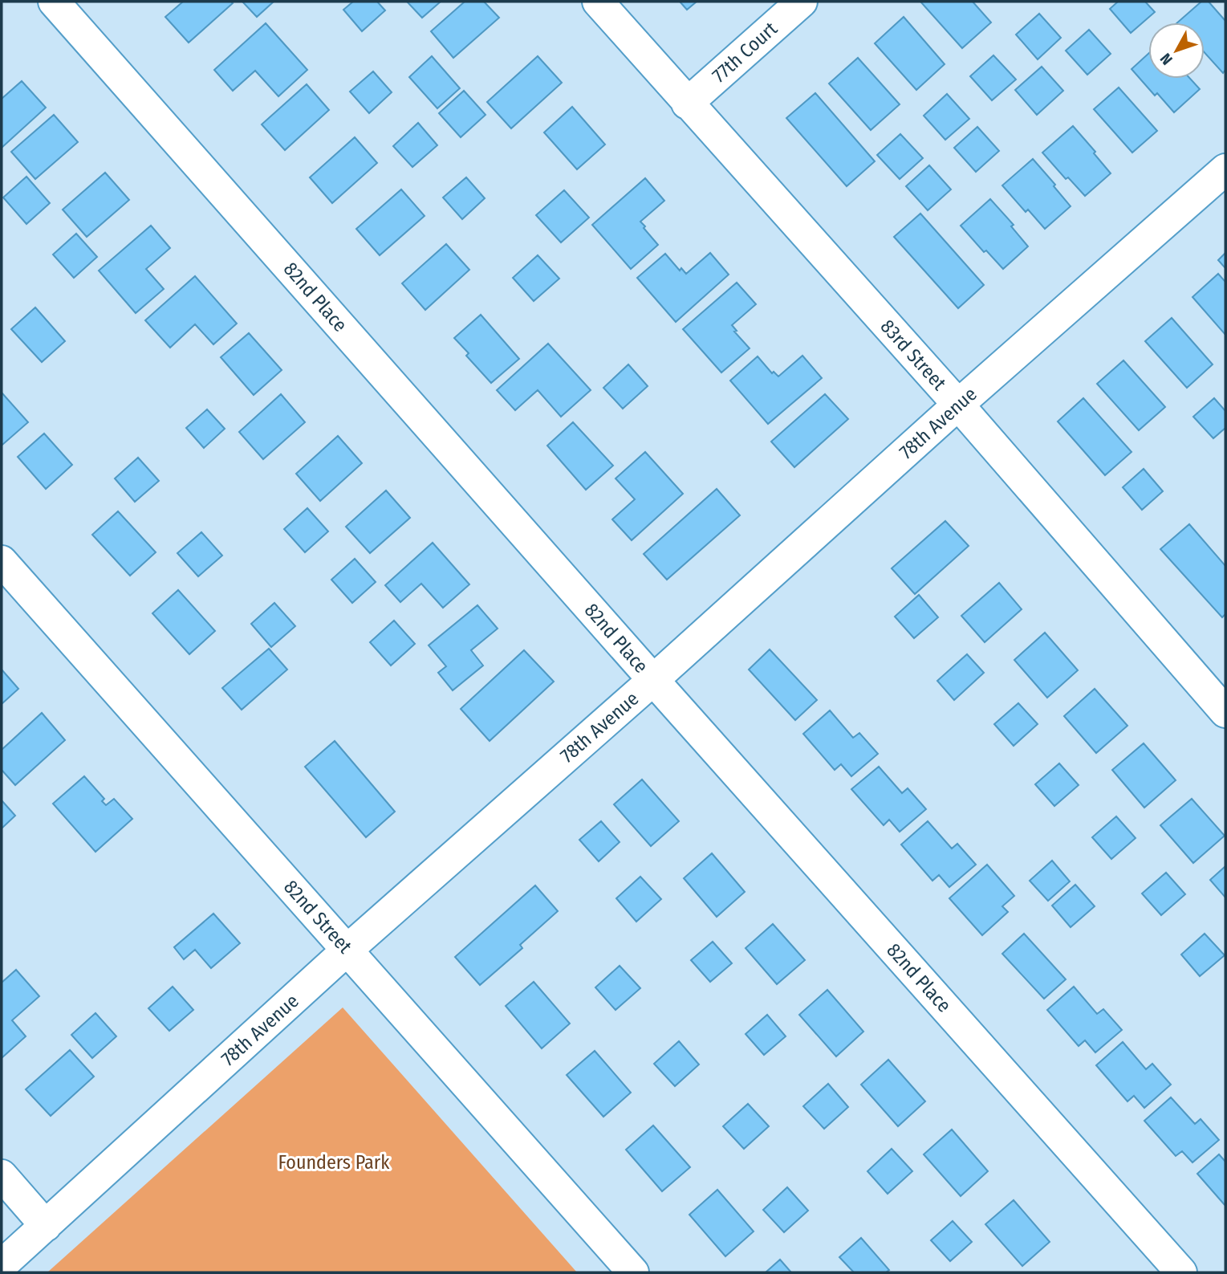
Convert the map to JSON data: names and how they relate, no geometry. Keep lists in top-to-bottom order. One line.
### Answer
{"streets":{"street":["77th Court","82nd Place","83rd Street","78th Avenue","82nd Street"]},"crossings":[["77th Court","83rd Street"],["82nd Place","78th Avenue"],["83rd Street","78th Avenue"],["78th Avenue","82nd Street"]],"parks":["Founders Park"],"north":"bottom left"}
